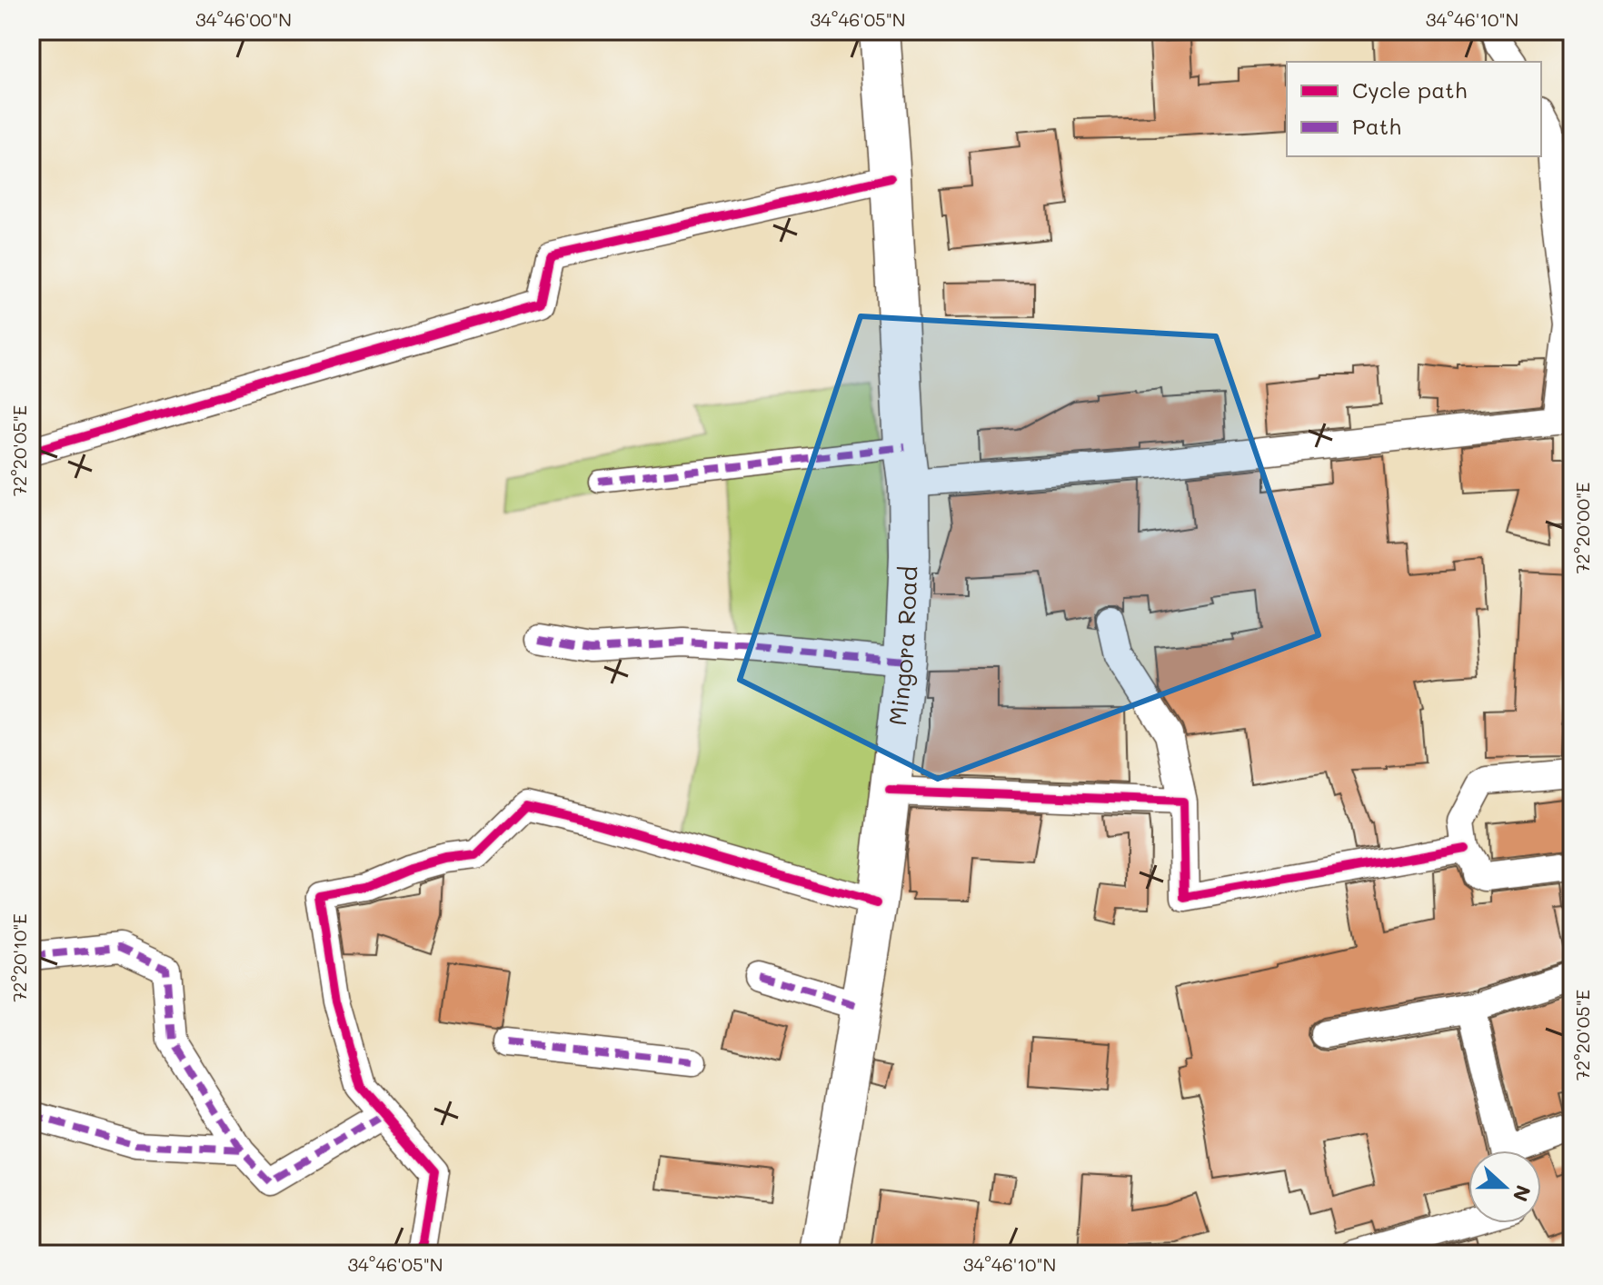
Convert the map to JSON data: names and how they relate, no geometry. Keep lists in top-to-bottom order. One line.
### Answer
{"streets":{"main road":["Mingora Road"]},"legend":["Cycle path","Path"],"north":"right","coordinates":["34°46'00\"N","34°46'05\"N","34°46'10\"N","72°20'05\"E","72°20'00\"E","72°20'10\"E"]}
